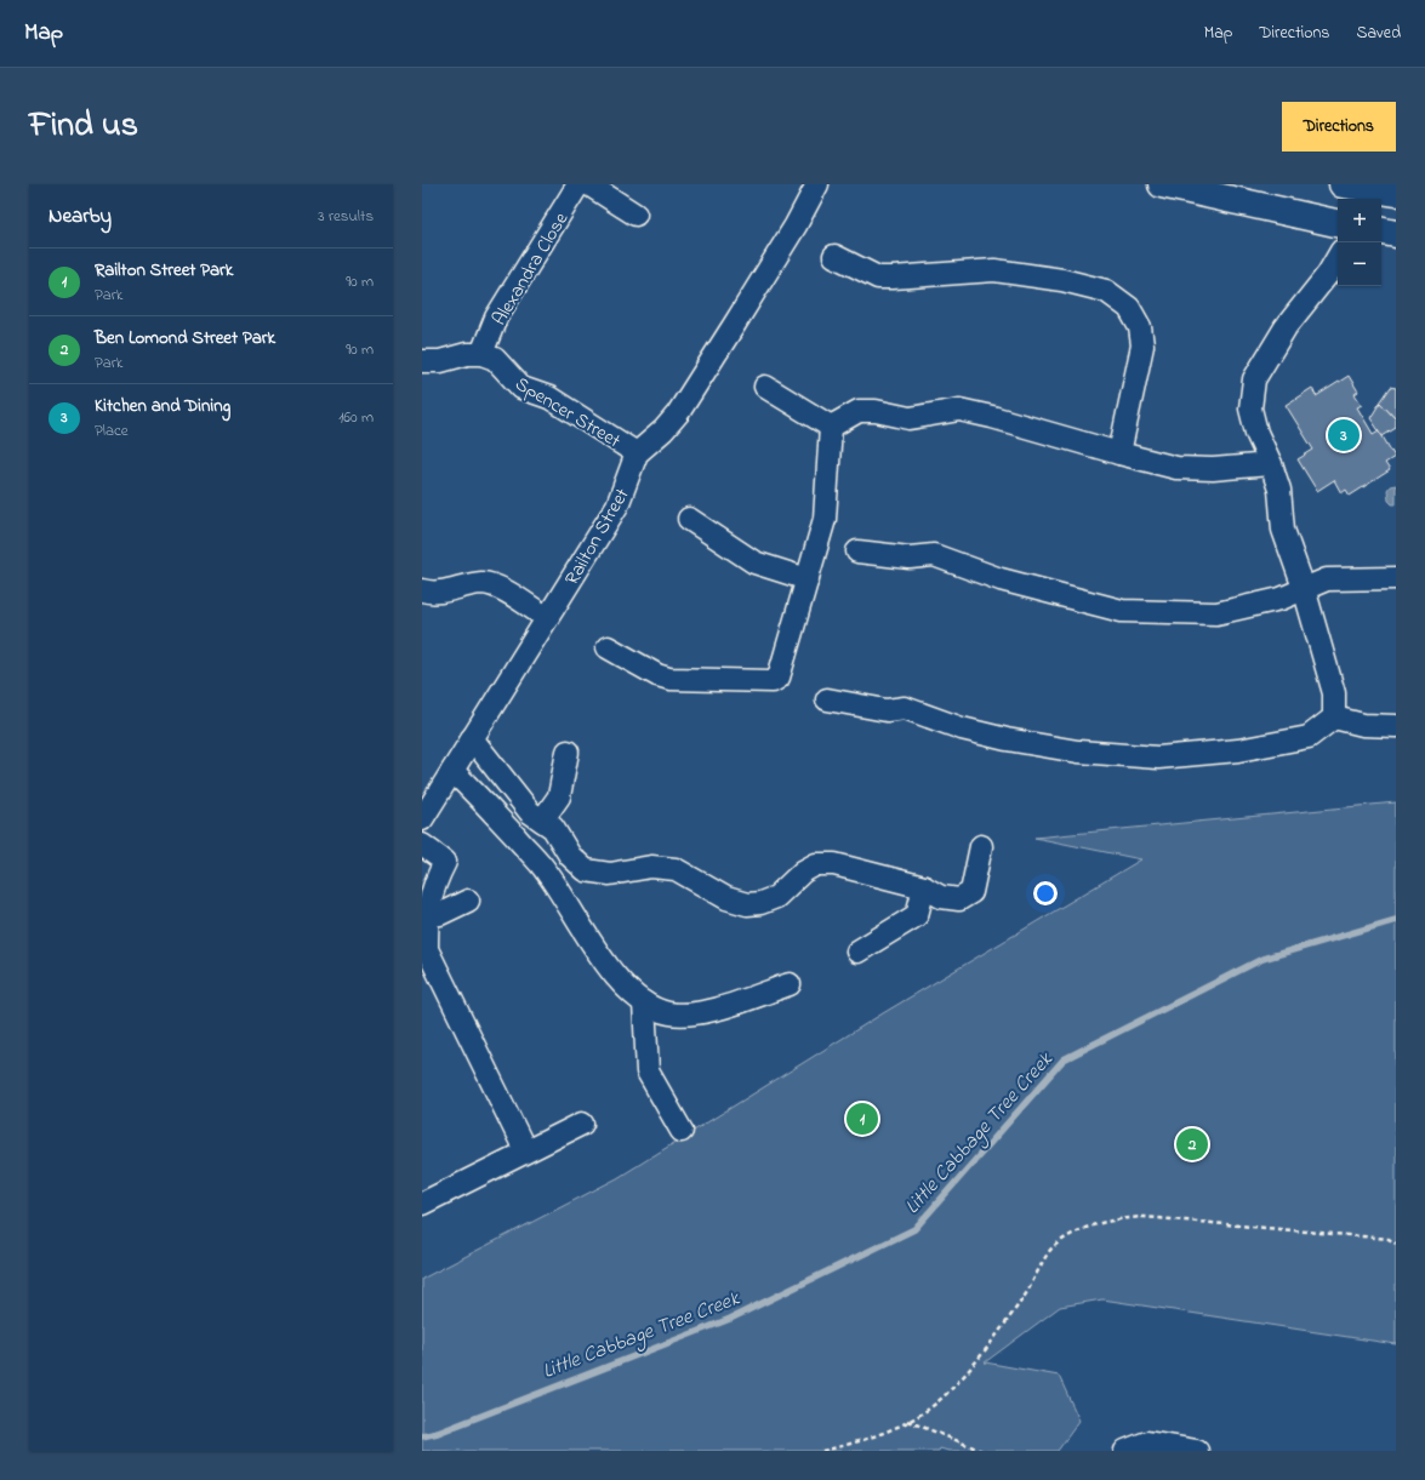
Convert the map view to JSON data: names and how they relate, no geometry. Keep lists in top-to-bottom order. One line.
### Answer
{"streets":{"street":["Alexandra Close","Spencer Street","Railton Street"]},"crossings":[["Alexandra Close","Spencer Street"],["Spencer Street","Railton Street"]],"water":["Little Cabbage Tree Creek"],"page":{"header":"Map","nav":["Map","Directions","Saved"],"title":"Find us","buttons":"Directions","heading":["Nearby","3 results"],"map_buttons":["+","−"],"list":[{"mark":"1","name":"Railton Street Park","note":"Park","value":"90 m"},{"mark":"2","name":"Ben Lomond Street Park","note":"Park","value":"90 m"},{"mark":"3","name":"Kitchen and Dining","note":"Place","value":"160 m"}],"pins":["3","1","2"]}}
